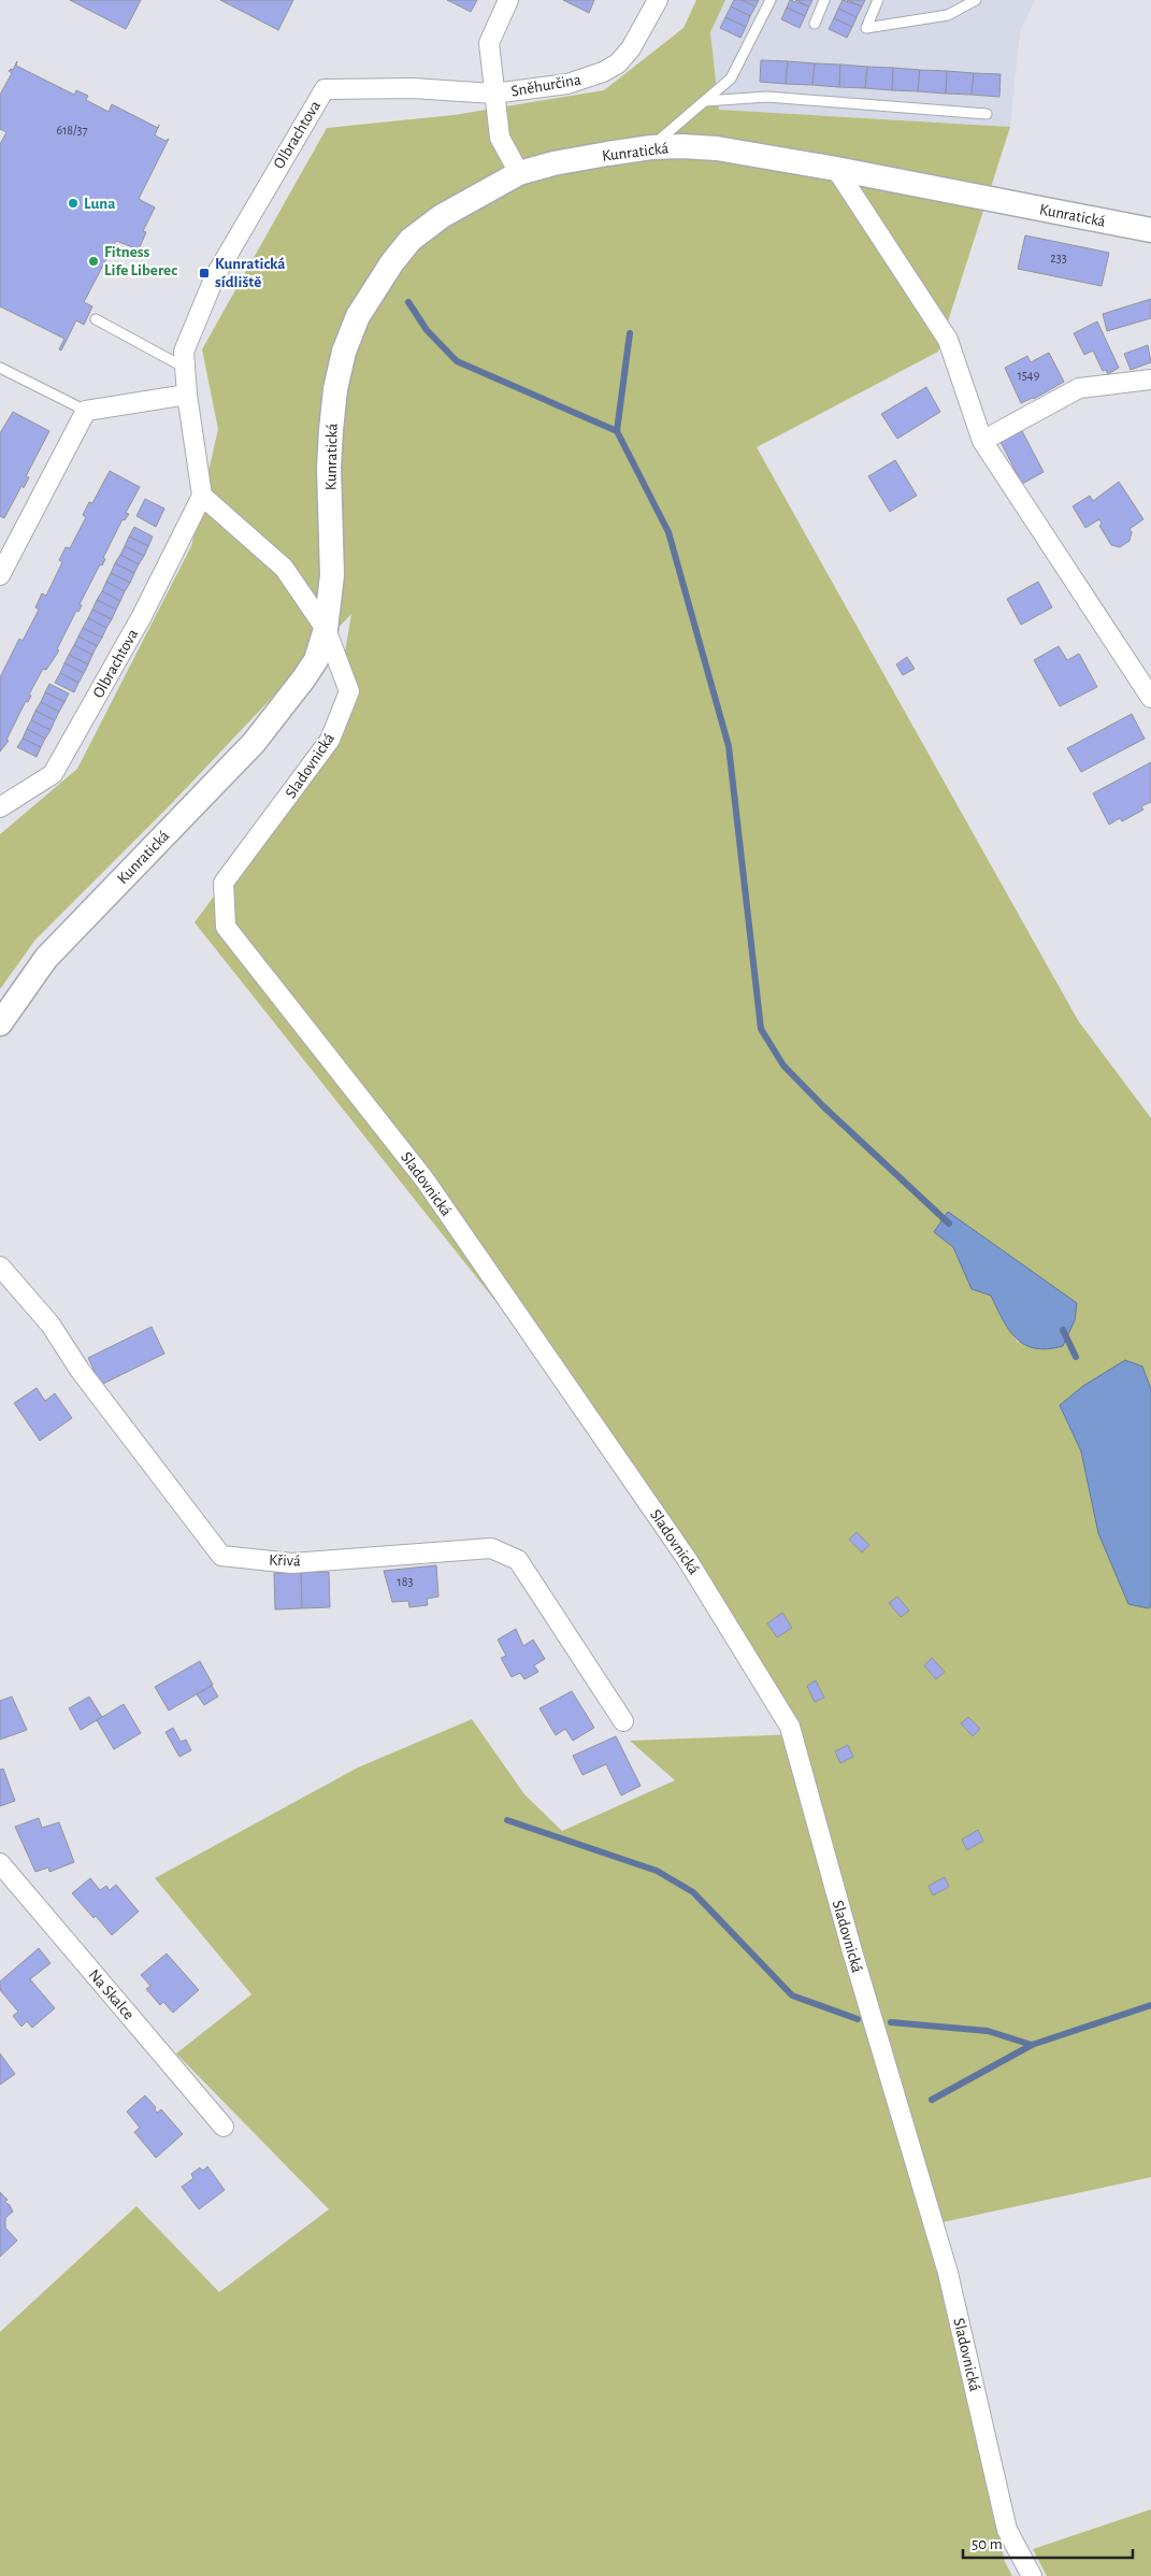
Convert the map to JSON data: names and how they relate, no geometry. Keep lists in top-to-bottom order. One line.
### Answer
{"streets":{"street":["Sněhurčina","Olbrachtova","Kunratická","Sladovnická","Křivá","Na Skalce"]},"crossings":[["Sněhurčina","Olbrachtova"],["Kunratická","Sladovnická"]],"places":{"other":["Luna","Fitness Life Liberec"],"transit":["Kunratická sídliště"]},"house_numbers":["618/37","233","1549","183"],"scale_bar":"50 m"}
